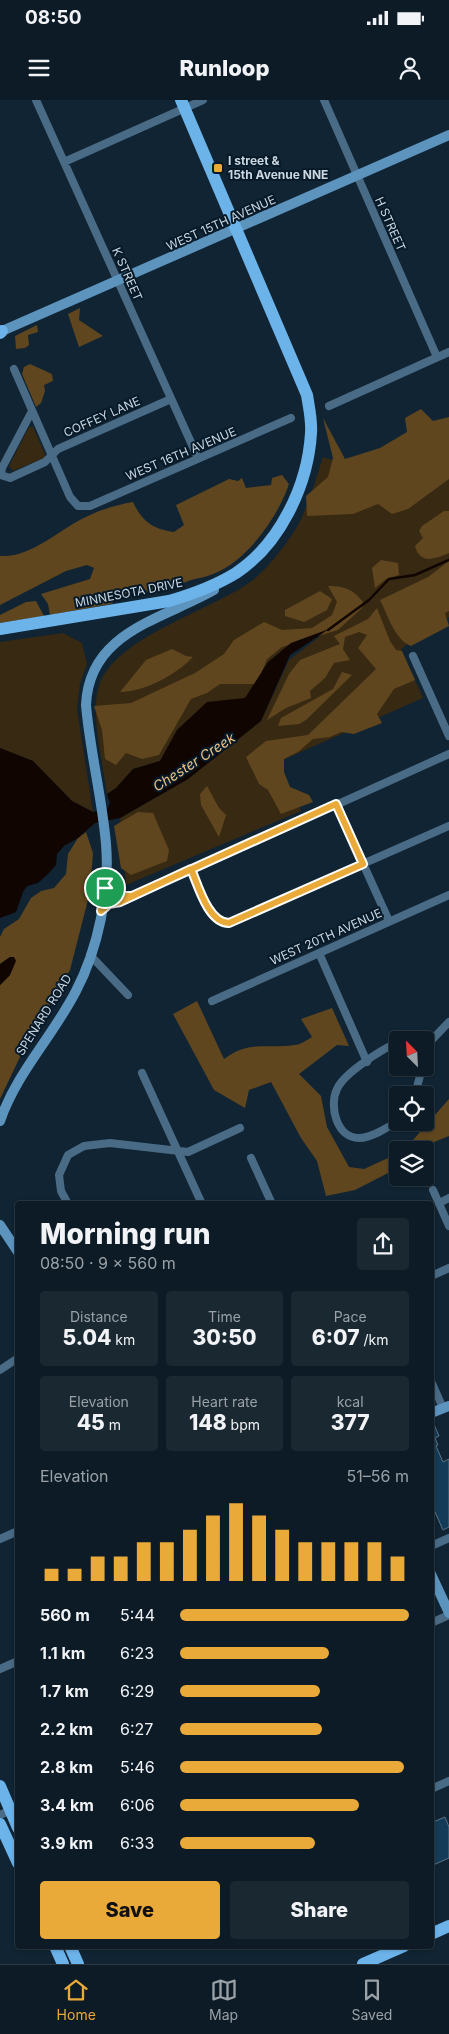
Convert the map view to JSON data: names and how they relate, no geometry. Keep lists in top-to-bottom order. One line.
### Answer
{"streets":{"main road":["WEST 15TH AVENUE","MINNESOTA DRIVE","SPENARD ROAD"],"street":["H STREET","K STREET","COFFEY LANE","WEST 16TH AVENUE","WEST 20TH AVENUE"]},"crossings":[["WEST 15TH AVENUE","H STREET"],["WEST 15TH AVENUE","K STREET"],["WEST 15TH AVENUE","MINNESOTA DRIVE"],["K STREET","COFFEY LANE"],["K STREET","WEST 16TH AVENUE"],["COFFEY LANE","WEST 16TH AVENUE"],["MINNESOTA DRIVE","SPENARD ROAD"]],"water":["Chester Creek"],"places":{"transit":["I street & 15th Avenue NNE"]},"north":"top left","page":{"status":"08:50","header":"Runloop","heading":["Morning run","08:50 · 9 × 560 m"],"stats":[["Distance","5.04 km"],["Time","30:50"],["Pace","6:07 /km"],["Elevation","45 m"],["Heart rate","148 bpm"],["kcal","377"]],"chart":["Elevation","51–56 m"],"list":[{"name":"560 m","note":"5:44"},{"name":"1.1 km","note":"6:23"},{"name":"1.7 km","note":"6:29"},{"name":"2.2 km","note":"6:27"},{"name":"2.8 km","note":"5:46"},{"name":"3.4 km","note":"6:06"},{"name":"3.9 km","note":"6:33"}],"buttons":["Save","Share"],"tabs":["Home","Map","Saved"]}}
